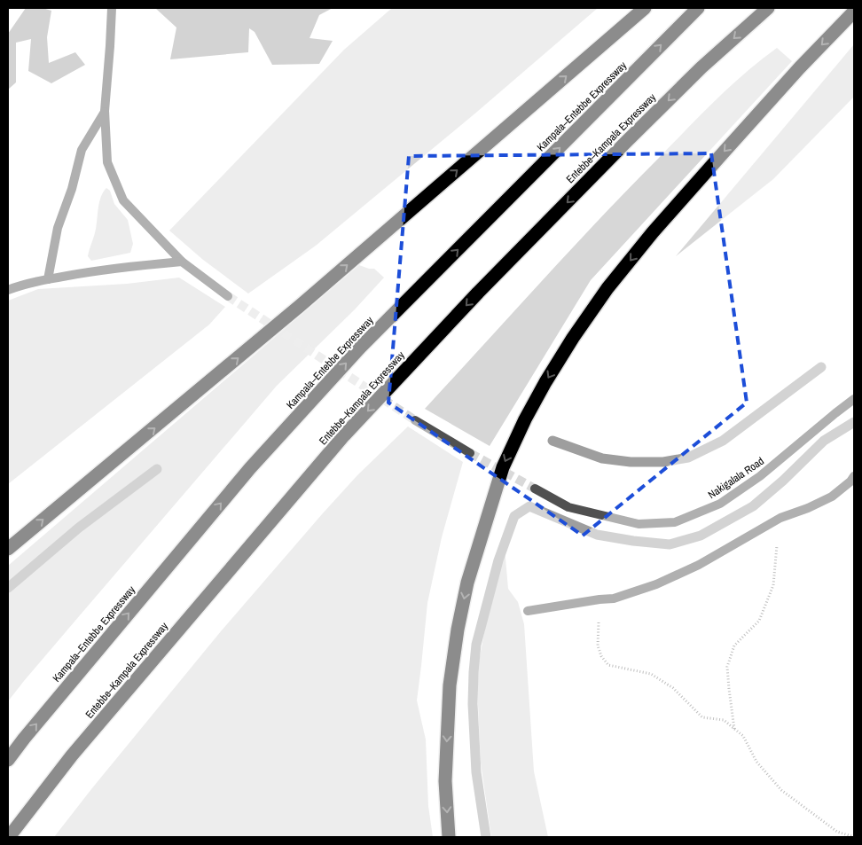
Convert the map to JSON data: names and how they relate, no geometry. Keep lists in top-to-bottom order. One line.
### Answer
{"streets":{"highway":["Kampala–Entebbe Expressway","Entebbe–Kampala Expressway"],"street":["Nakigalala Road"]}}
